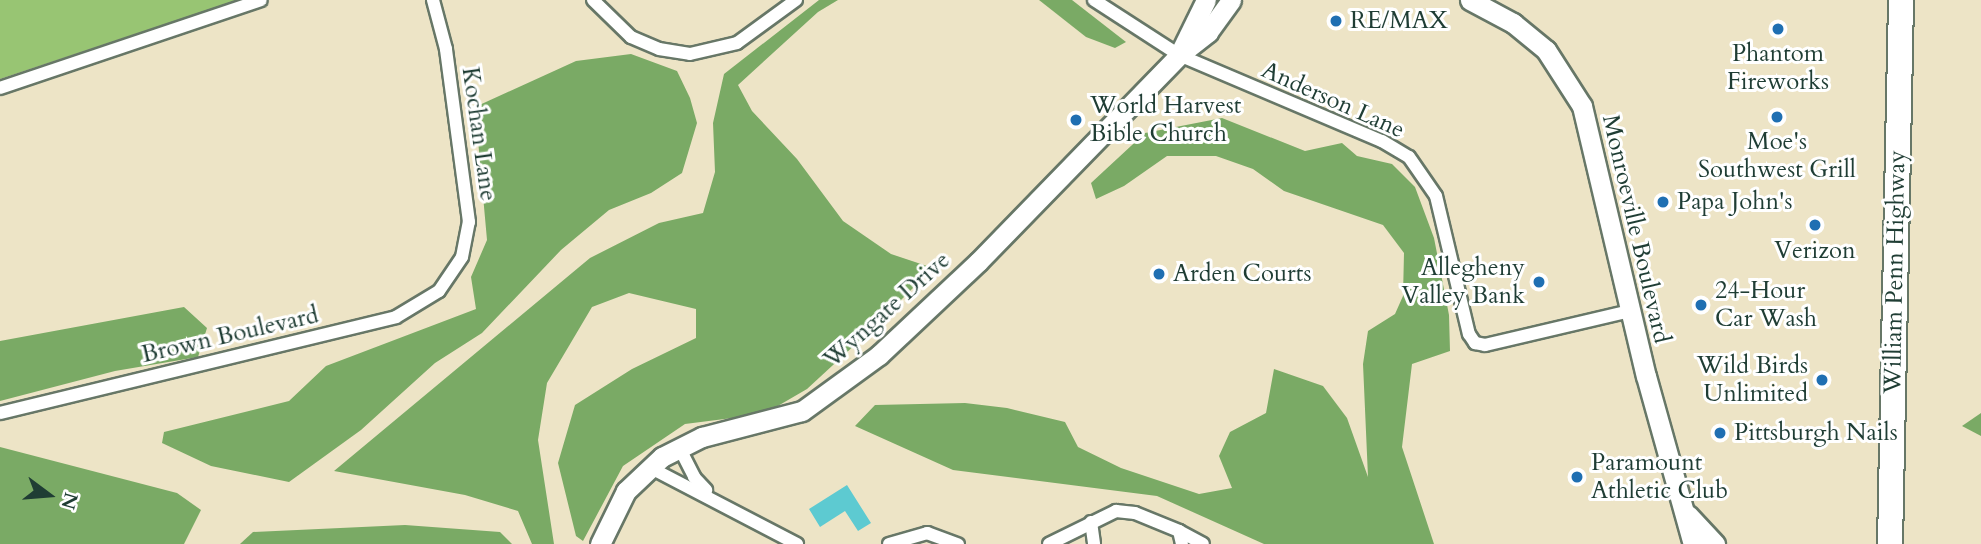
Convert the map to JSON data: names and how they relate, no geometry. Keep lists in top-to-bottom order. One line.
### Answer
{"streets":{"highway":["William Penn Highway"],"street":["Anderson Lane","Kochan Lane","Monroeville Boulevard","Wyngate Drive","Brown Boulevard"]},"crossings":[["Anderson Lane","Monroeville Boulevard"],["Anderson Lane","Wyngate Drive"],["Kochan Lane","Brown Boulevard"]],"places":["RE/MAX","Phantom Fireworks","Moe's Southwest Grill","World Harvest Bible Church","Papa John's","Verizon","Arden Courts","Allegheny Valley Bank","24-Hour Car Wash","Wild Birds Unlimited","Pittsburgh Nails","Paramount Athletic Club"],"north":"right"}
